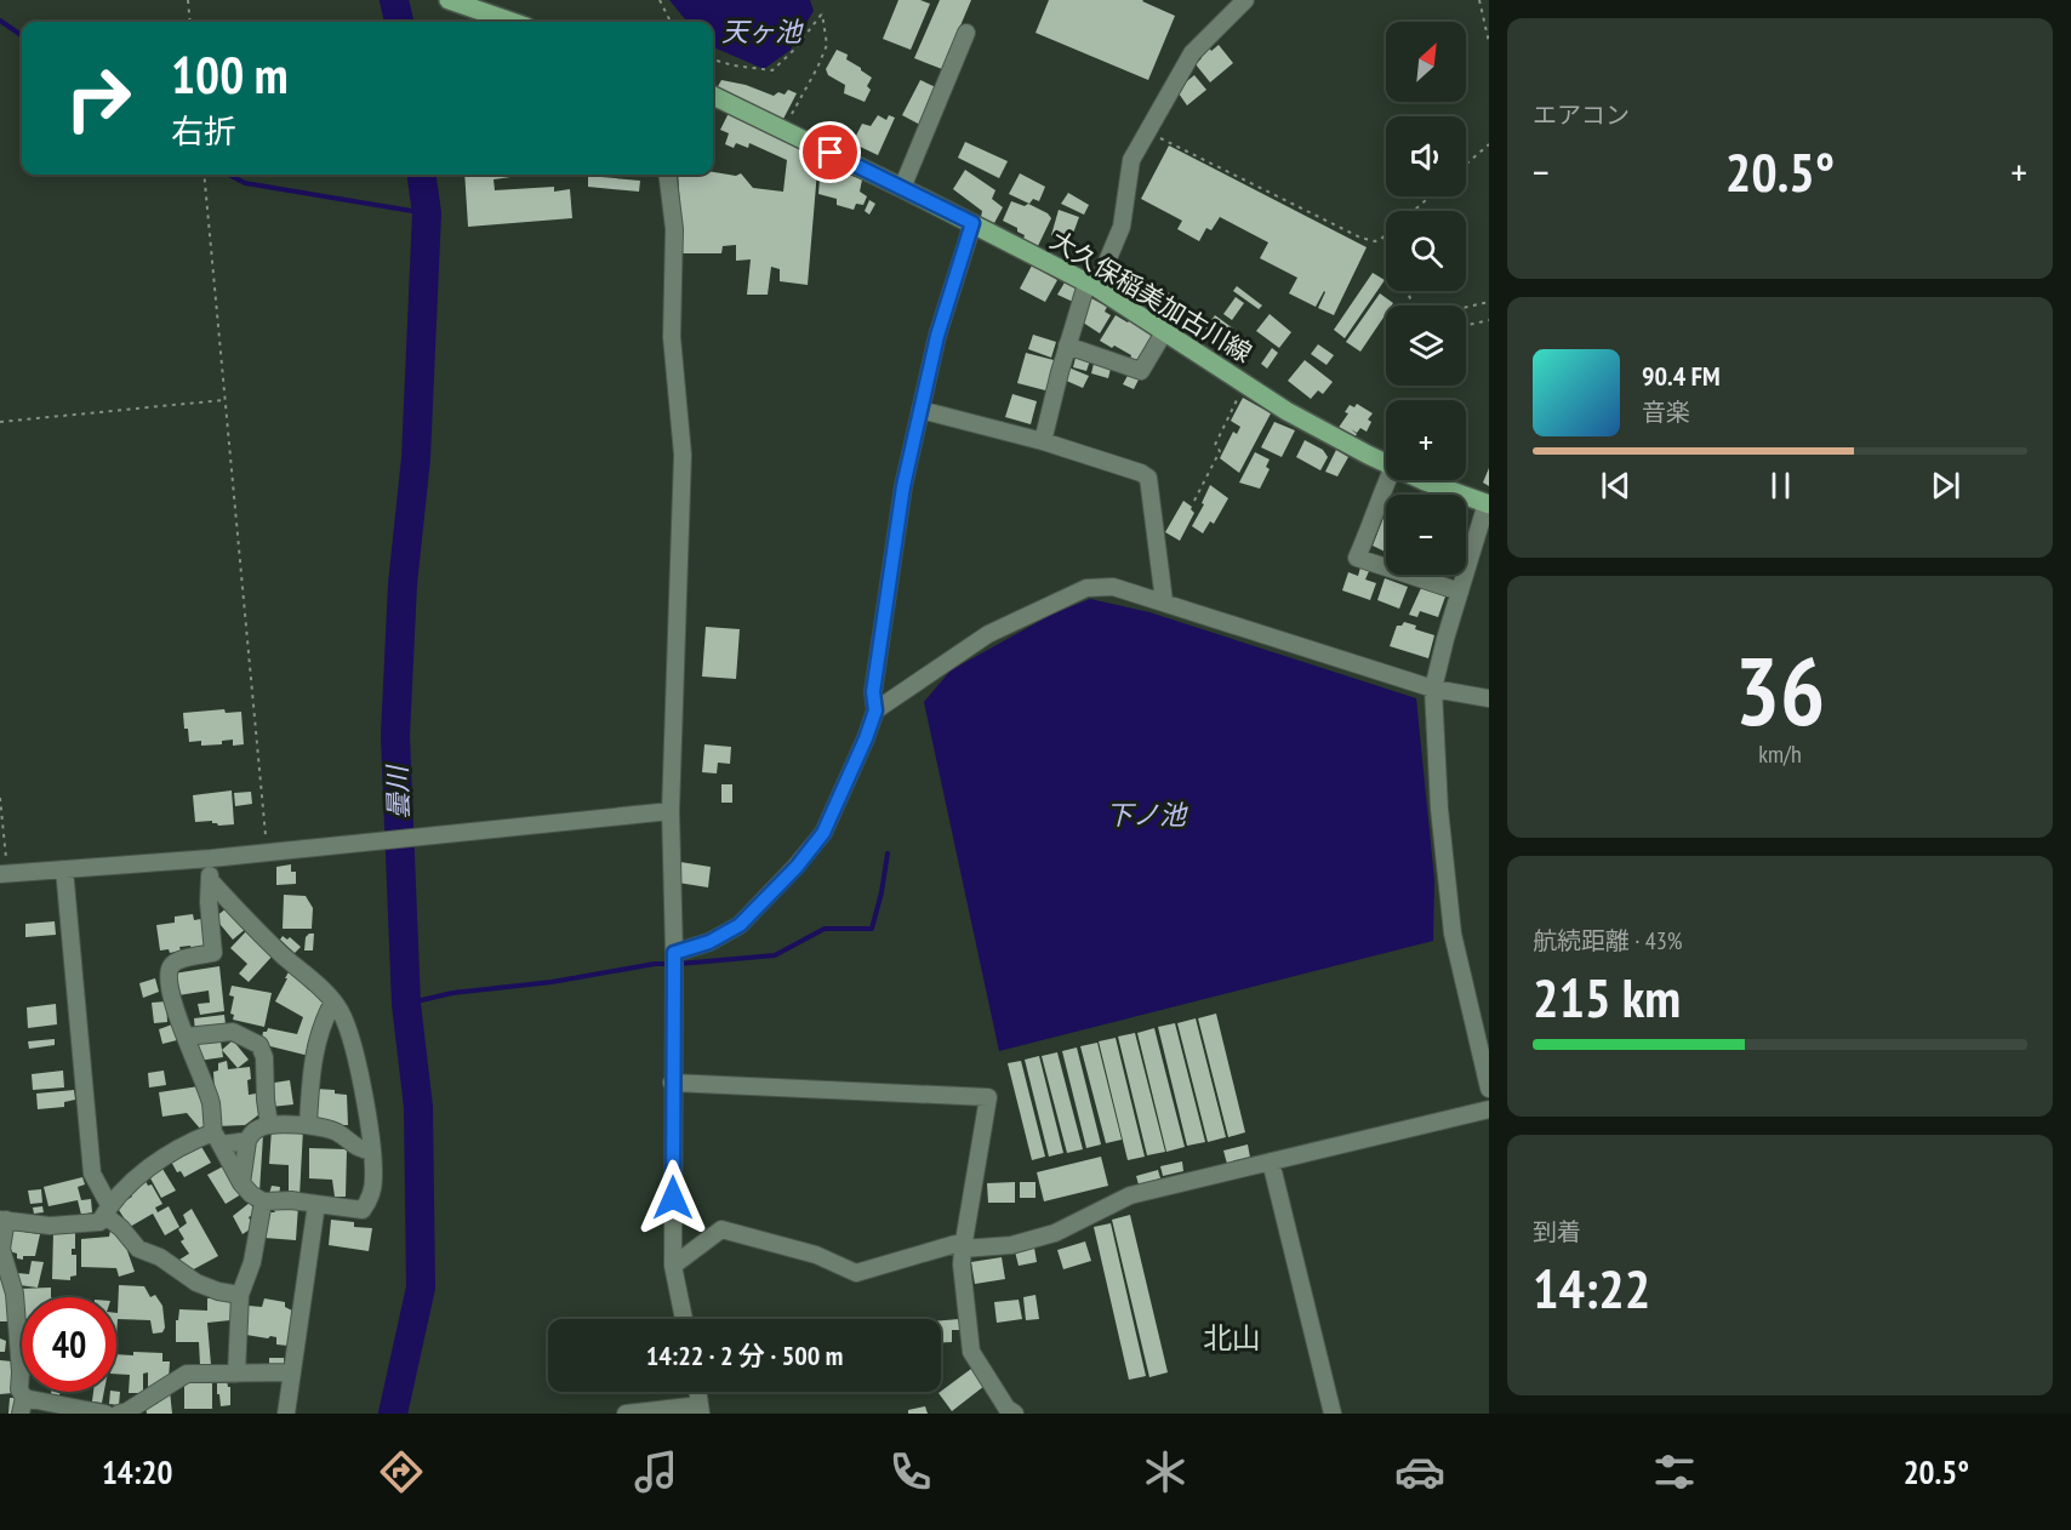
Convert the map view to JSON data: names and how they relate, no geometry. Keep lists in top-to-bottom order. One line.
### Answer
{"streets":{"main road":["大久保稲美加古川線"]},"districts":["北山"],"water":["天ヶ池","曇川","下ノ池"],"north":"top right","page":{"tile":["エアコン",["36","km/h"],["航続距離 · 43%","215 km"],["到着","14:22"]],"map_buttons":["+","−"],"turn":["100 m","右折"],"heat":["−","20.5°","+"],"song":["90.4 FM","音楽"],"limit":"40","trip":"14:22 · 2 分 · 500 m","tabs":["14:20","20.5°"]}}
